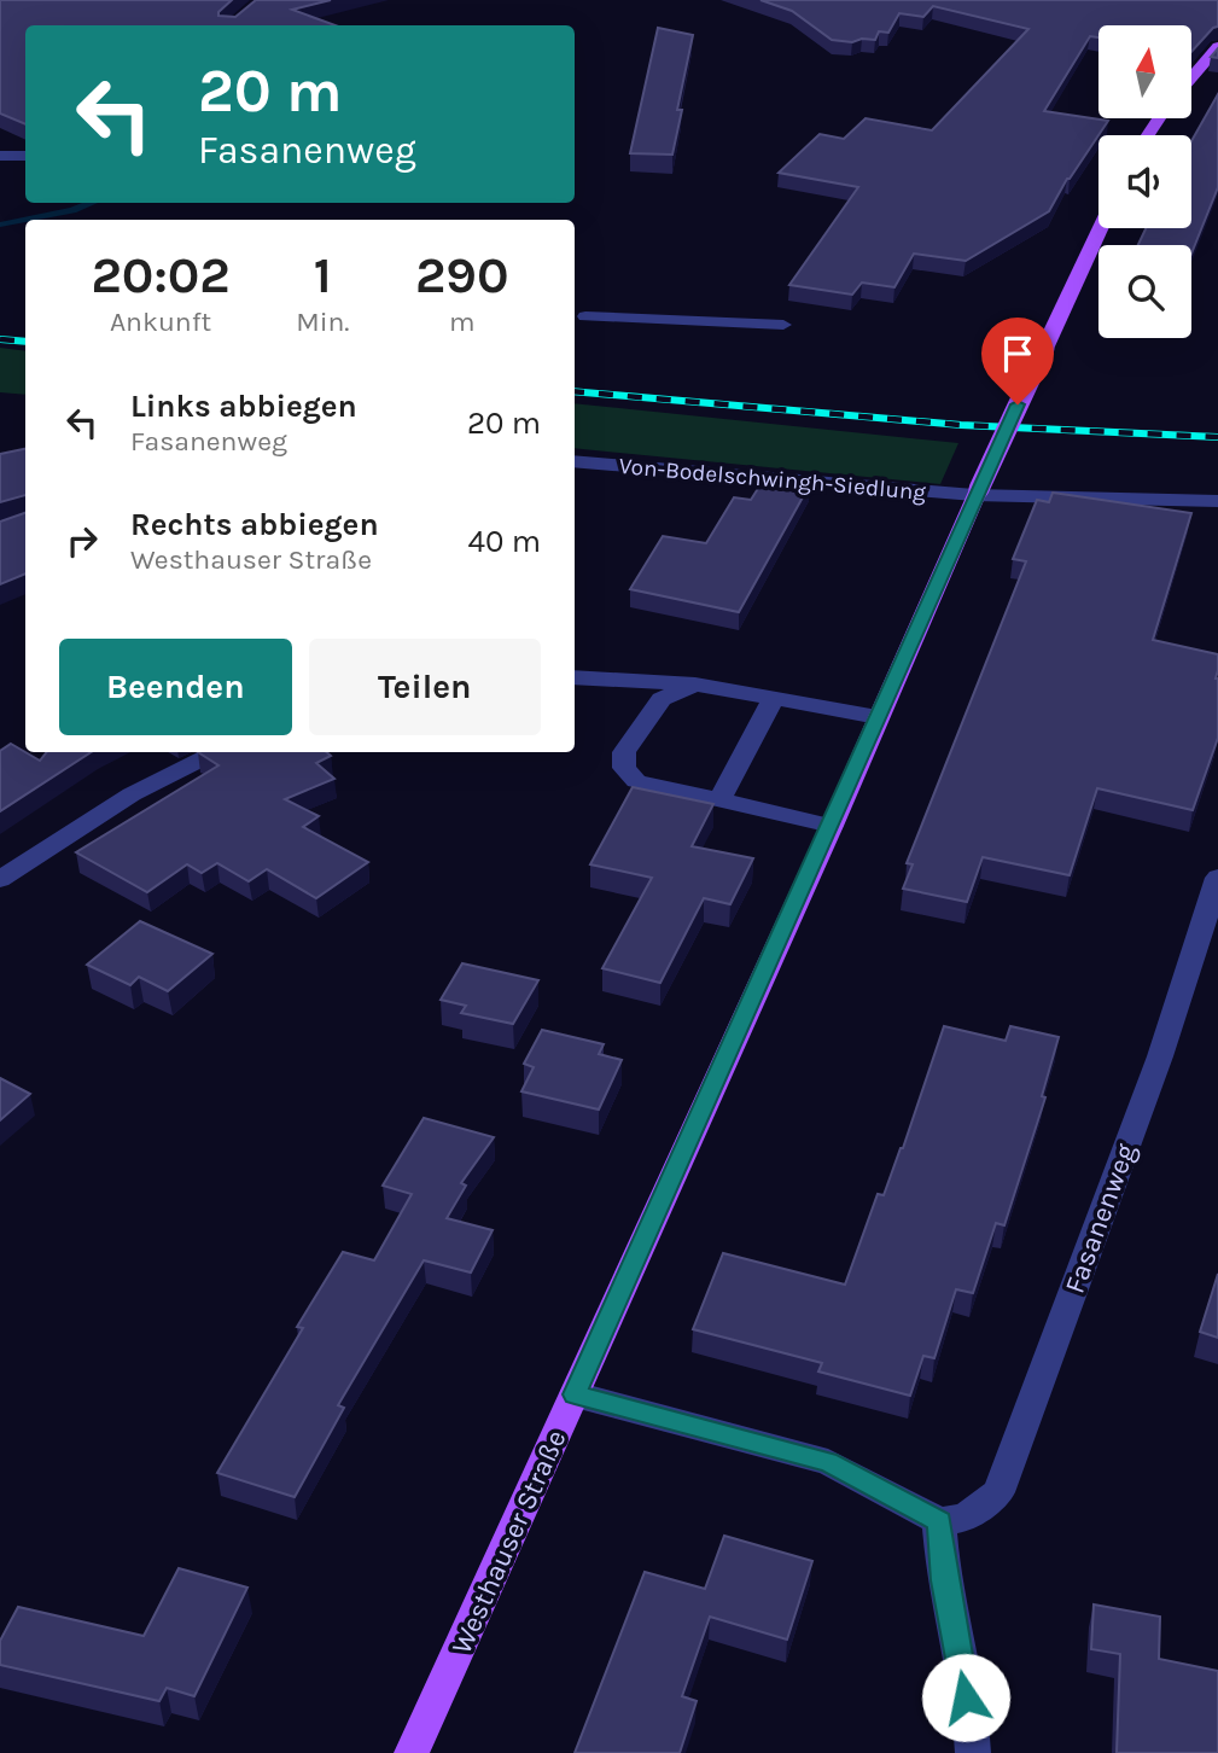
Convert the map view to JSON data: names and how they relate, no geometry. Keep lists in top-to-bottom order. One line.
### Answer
{"streets":{"main road":["Westhauser Straße"],"street":["Von-Bodelschwingh-Siedlung","Fasanenweg"]},"crossings":[["Von-Bodelschwingh-Siedlung","Westhauser Straße"]],"north":"top","page":{"turn":["20 m","Fasanenweg"],"eta":["20:02","Ankunft","1","Min.","290","m"],"list":[{"name":"Links abbiegen","note":"Fasanenweg","value":"20 m"},{"name":"Rechts abbiegen","note":"Westhauser Straße","value":"40 m"}],"buttons":["Beenden","Teilen"]}}
